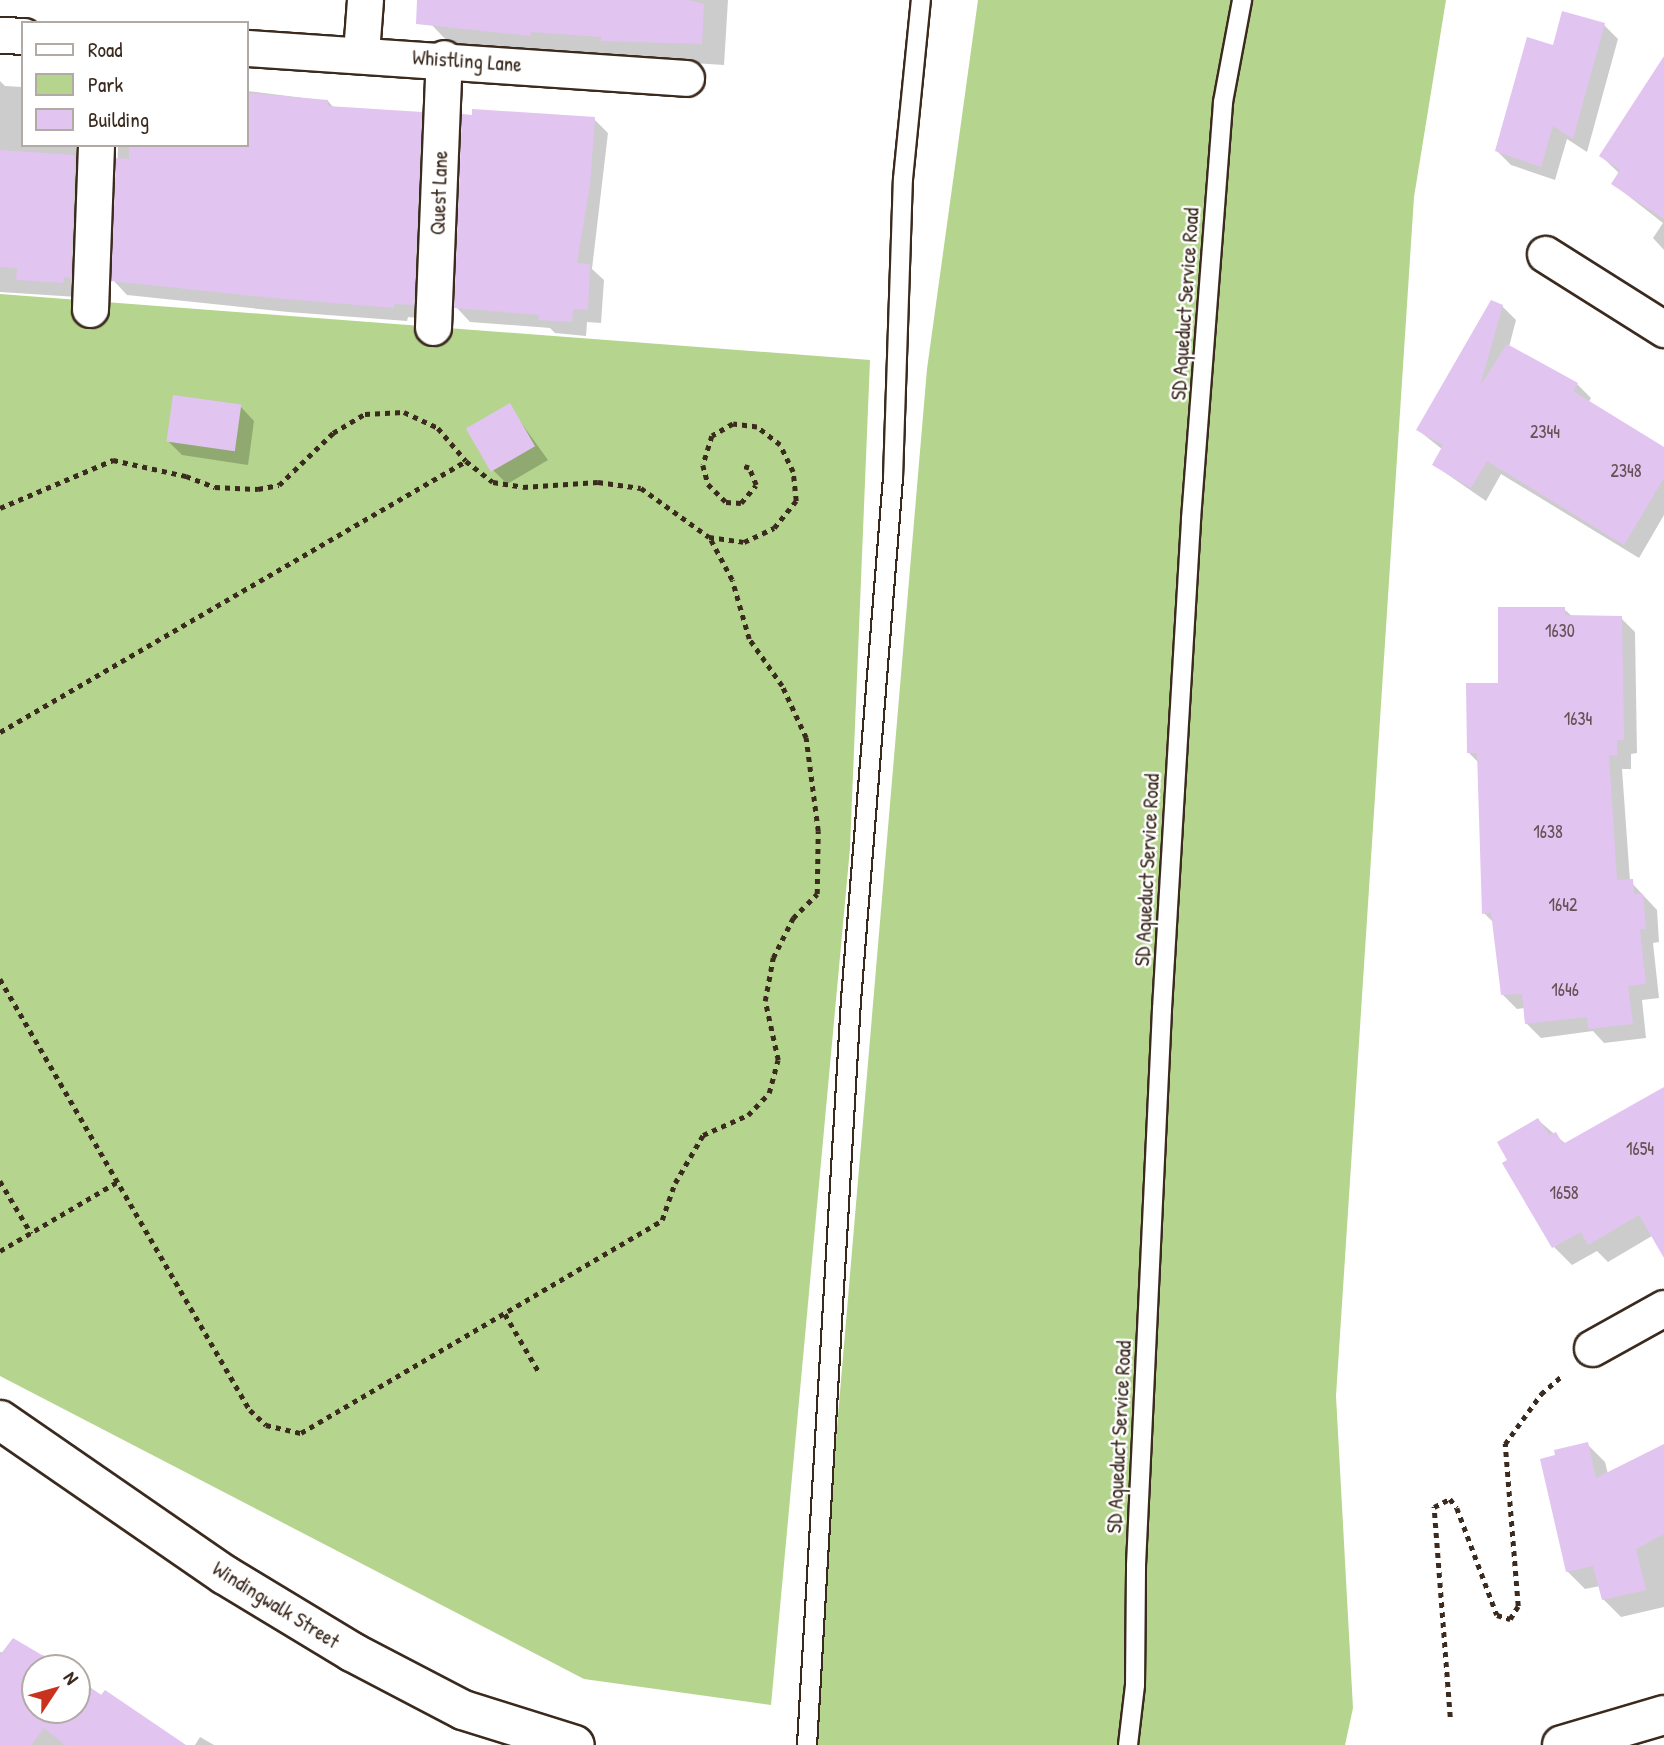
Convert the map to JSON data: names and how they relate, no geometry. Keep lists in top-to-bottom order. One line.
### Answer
{"streets":{"street":["Whistling Lane","Quest Lane","Windingwalk Street"],"lane":["SD Aqueduct Service Road"]},"crossings":[["Whistling Lane","Quest Lane"]],"house_numbers":["2344","2348","1630","1634","1638","1642","1646","1654","1658"],"legend":["Road","Park","Building"],"north":"top right"}
